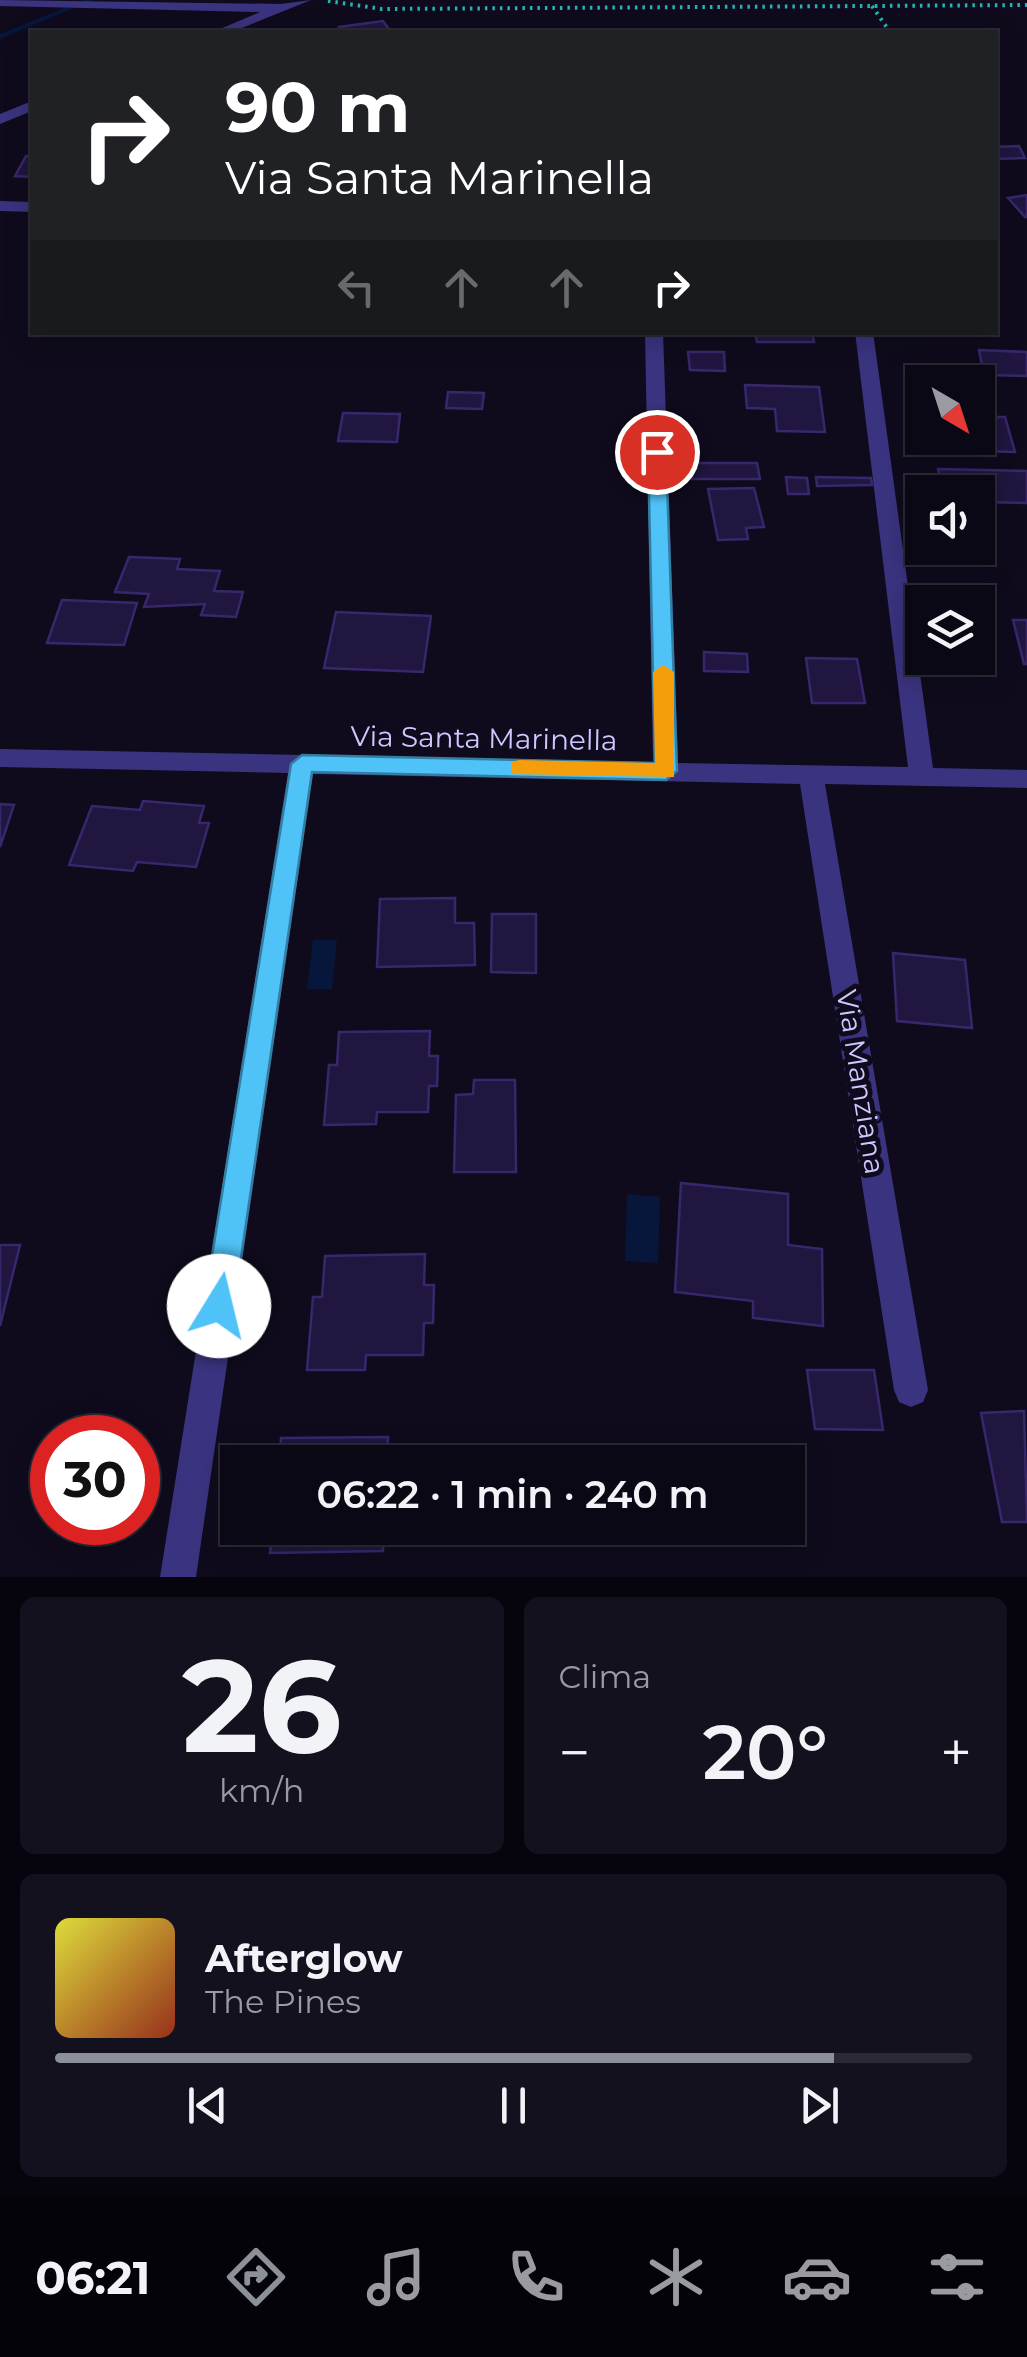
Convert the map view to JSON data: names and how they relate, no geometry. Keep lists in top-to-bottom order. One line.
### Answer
{"streets":{"street":["Via Santa Marinella","Via Manziana"]},"crossings":[["Via Santa Marinella","Via Manziana"]],"north":"bottom right","page":{"turn":["90 m","Via Santa Marinella"],"limit":"30","trip":"06:22 · 1 min · 240 m","tile":[["26","km/h"],"Clima"],"heat":["−","20°","+"],"song":["Afterglow","The Pines"],"tabs":"06:21"}}
